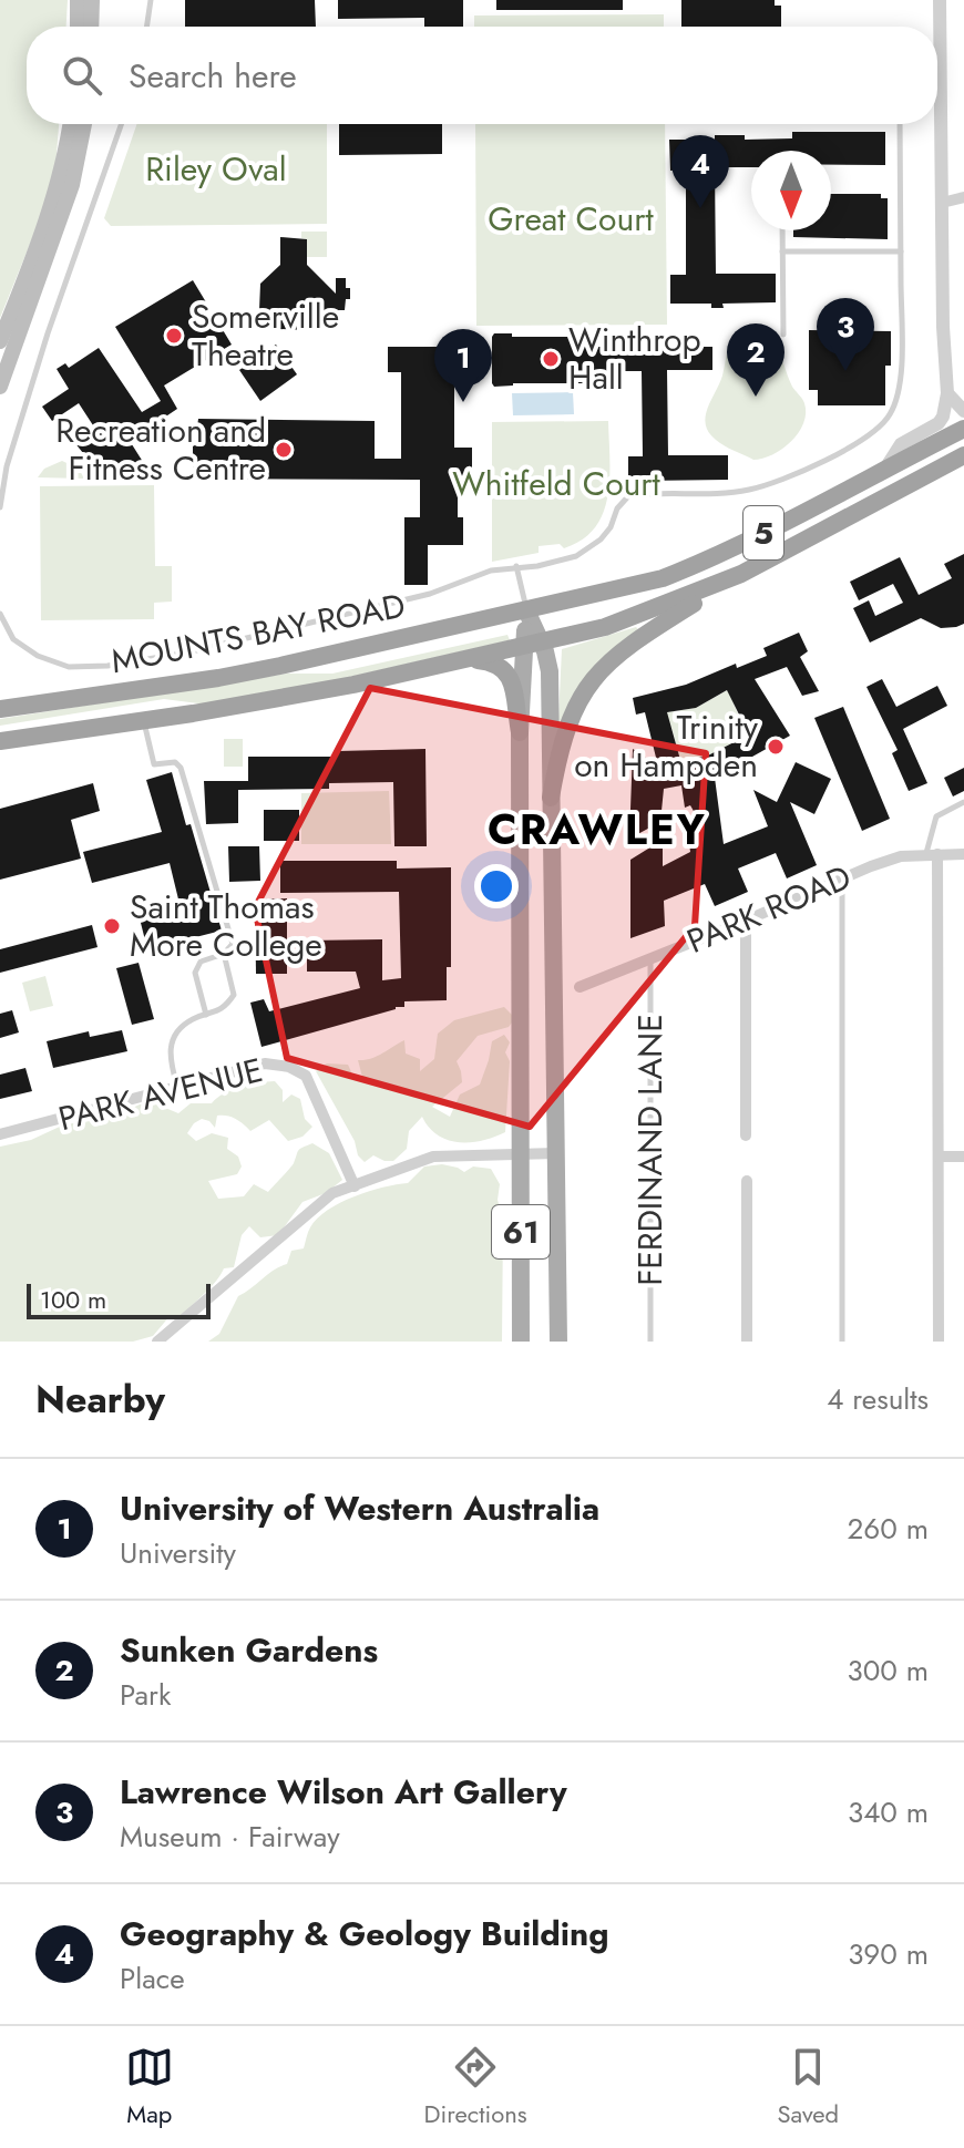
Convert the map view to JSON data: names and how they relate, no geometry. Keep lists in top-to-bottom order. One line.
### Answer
{"streets":{"highway":["5","MOUNTS BAY ROAD","61"],"street":["PARK ROAD","PARK AVENUE"],"lane":["FERDINAND LANE"]},"crossings":[["5","MOUNTS BAY ROAD"],["5","61"],["MOUNTS BAY ROAD","61"],["PARK ROAD","FERDINAND LANE"]],"districts":["CRAWLEY"],"parks":["Riley Oval","Great Court","Whitfeld Court"],"places":["Somerville Theatre","Winthrop Hall","Recreation and Fitness Centre","Trinity on Hampden","Saint Thomas More College"],"scale_bar":"100 m","north":"bottom","page":{"search":"Search here","pins":["4","3","2","1"],"scale":"100 m","heading":["Nearby","4 results"],"list":[{"mark":"1","name":"University of Western Australia","note":"University","value":"260 m"},{"mark":"2","name":"Sunken Gardens","note":"Park","value":"300 m"},{"mark":"3","name":"Lawrence Wilson Art Gallery","note":"Museum · Fairway","value":"340 m"},{"mark":"4","name":"Geography & Geology Building","note":"Place","value":"390 m"}],"nav":["Map","Directions","Saved"]}}
